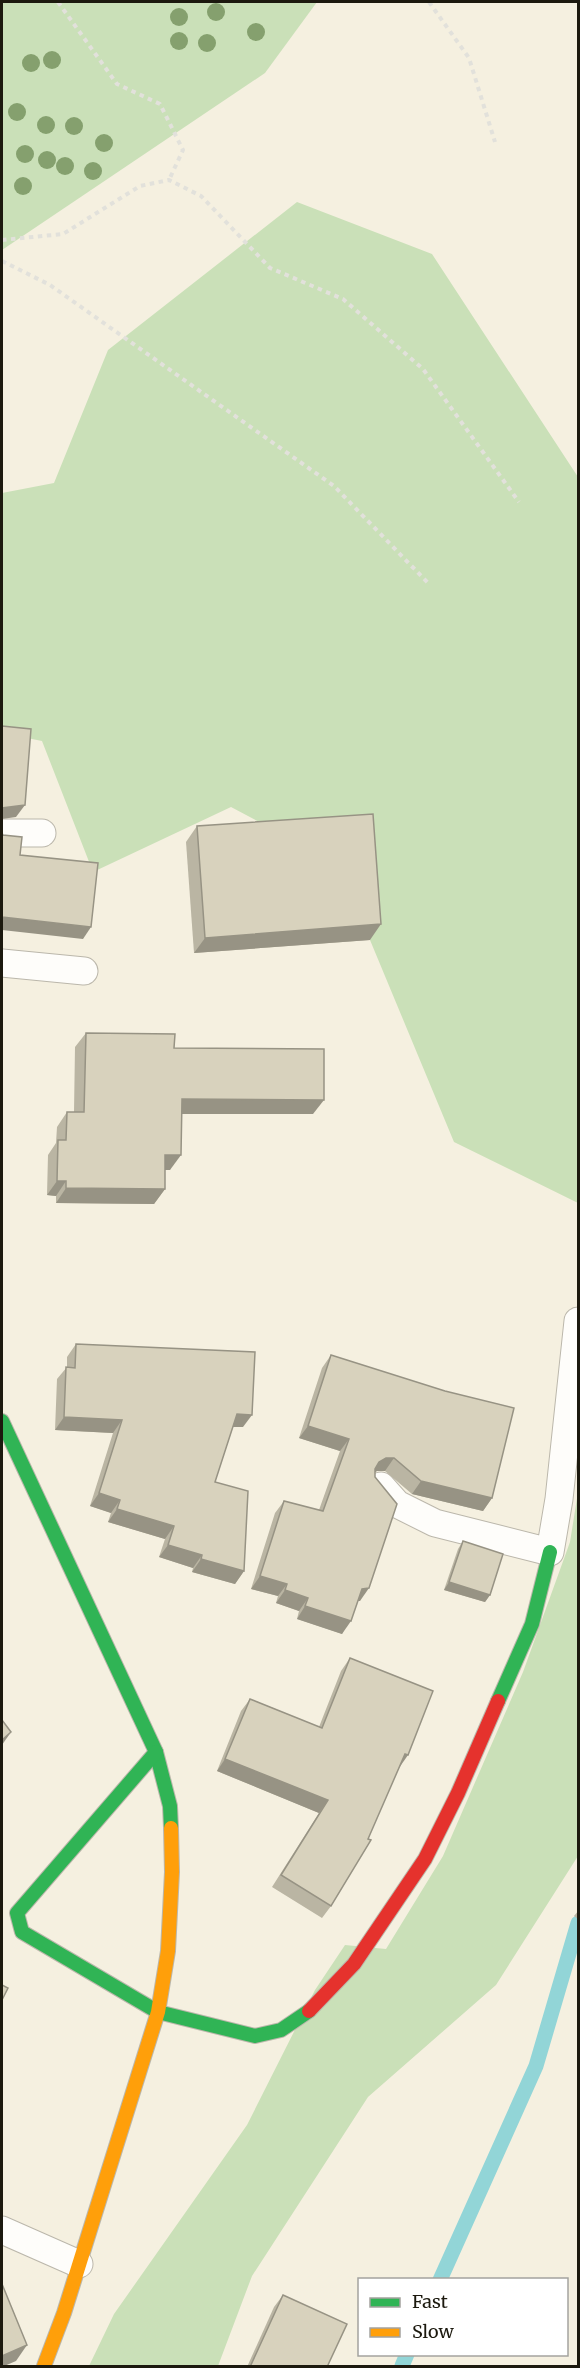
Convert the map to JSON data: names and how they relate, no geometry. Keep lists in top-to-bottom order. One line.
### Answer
{"legend":["Fast","Slow"]}
